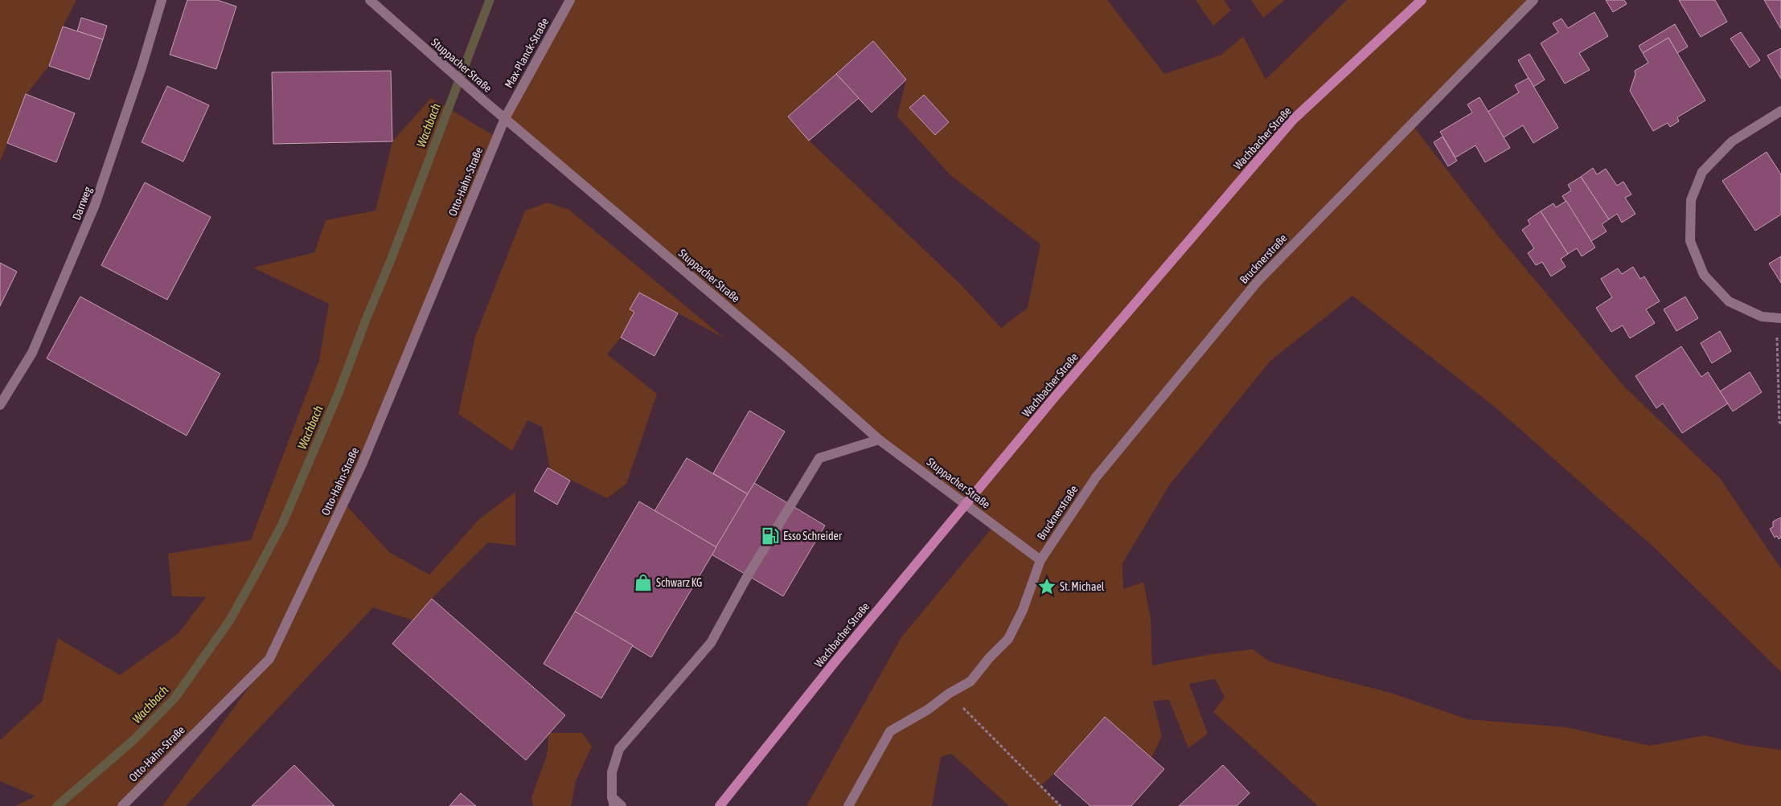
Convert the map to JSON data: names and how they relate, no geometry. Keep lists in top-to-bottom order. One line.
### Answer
{"streets":{"main road":["Wachbacher Straße"],"street":["Max-Planck-Straße","Stuppacher Straße","Otto-Hahn-Straße","Darrweg","Brucknerstraße"]},"crossings":[["Max-Planck-Straße","Stuppacher Straße"],["Max-Planck-Straße","Otto-Hahn-Straße"],["Stuppacher Straße","Wachbacher Straße"],["Stuppacher Straße","Otto-Hahn-Straße"],["Stuppacher Straße","Brucknerstraße"]],"water":["Wachbach"],"places":{"fuel station":["Esso Schreider"],"shop":["Schwarz KG"],"place":["St. Michael"]}}
